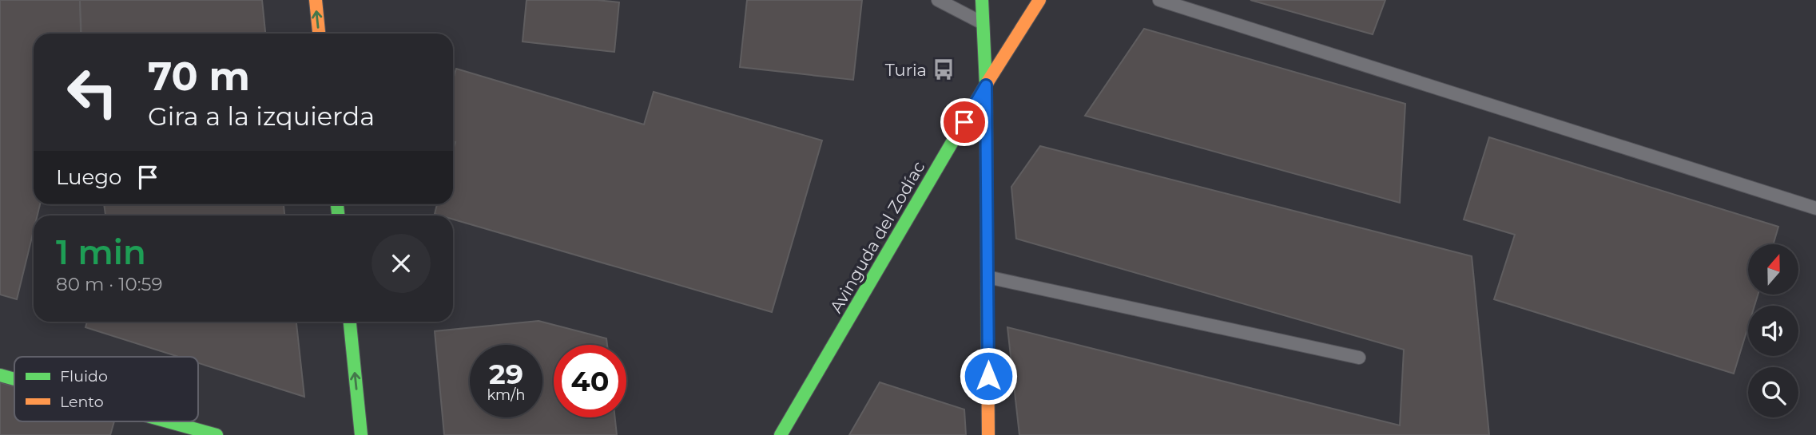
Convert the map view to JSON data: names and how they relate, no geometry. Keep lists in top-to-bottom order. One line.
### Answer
{"streets":{"street":["Avinguda del Zodíac"]},"places":{"bus stop":["Turia"]},"legend":["Fluido","Lento"],"north":"top","page":{"turn":["70 m","Gira a la izquierda"],"then":"Luego","heading":["1 min","80 m · 10:59"],"speed":"29 km/h","limit":"40"}}
